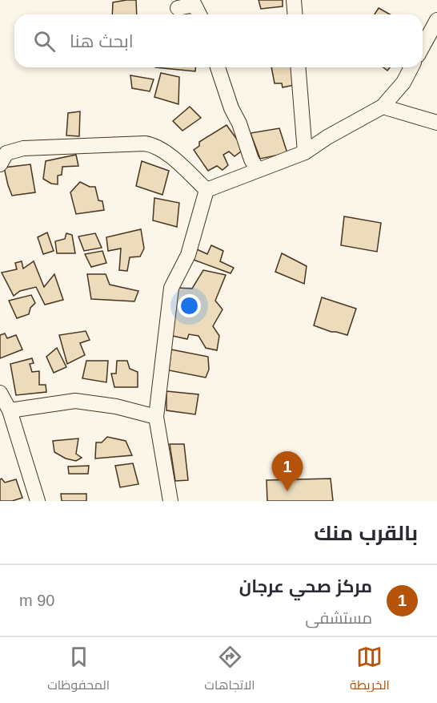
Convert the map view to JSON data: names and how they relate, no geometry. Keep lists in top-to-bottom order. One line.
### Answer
{"page":{"search":"ابحث هنا","pins":"1","heading":"بالقرب منك","list":[{"mark":"1","name":"مركز صحي عرجان","note":"مستشفى","value":"90 m"}],"nav":["الخريطة","الاتجاهات","المحفوظات"]}}
